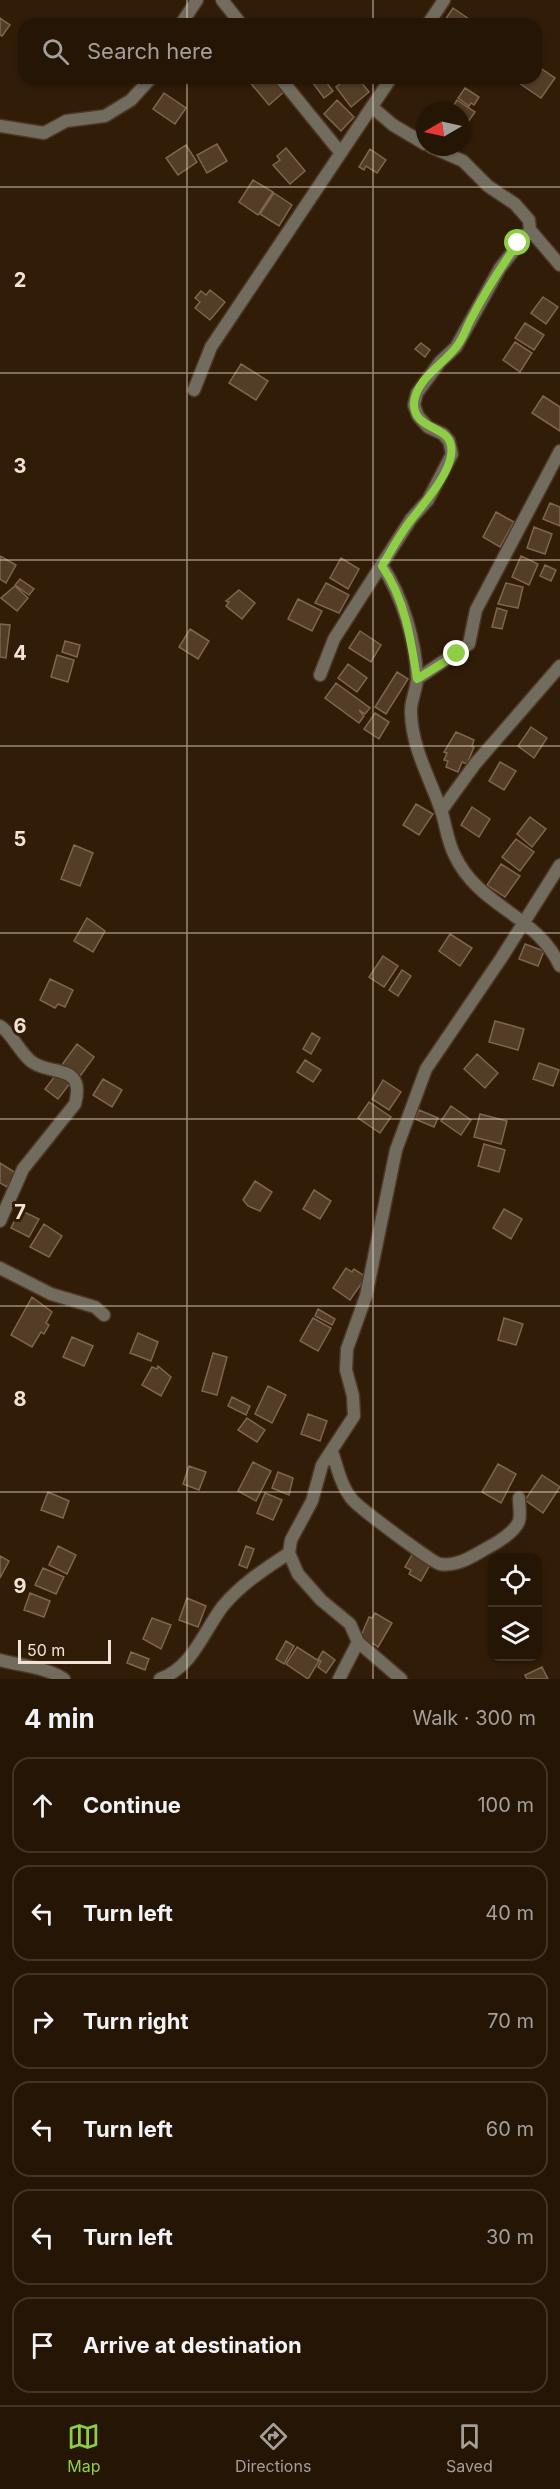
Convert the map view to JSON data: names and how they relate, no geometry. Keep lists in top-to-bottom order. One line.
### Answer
{"scale_bar":"50 m","north":"left","page":{"search":"Search here","scale":"50 m","heading":["4 min","Walk · 300 m"],"list":[["Continue","100 m"],["Turn left","40 m"],["Turn right","70 m"],["Turn left","60 m"],["Turn left","30 m"],"Arrive at destination"],"nav":["Map","Directions","Saved"]},"grid":{"rows":["2","3","4","5","6","7","8","9"]}}
